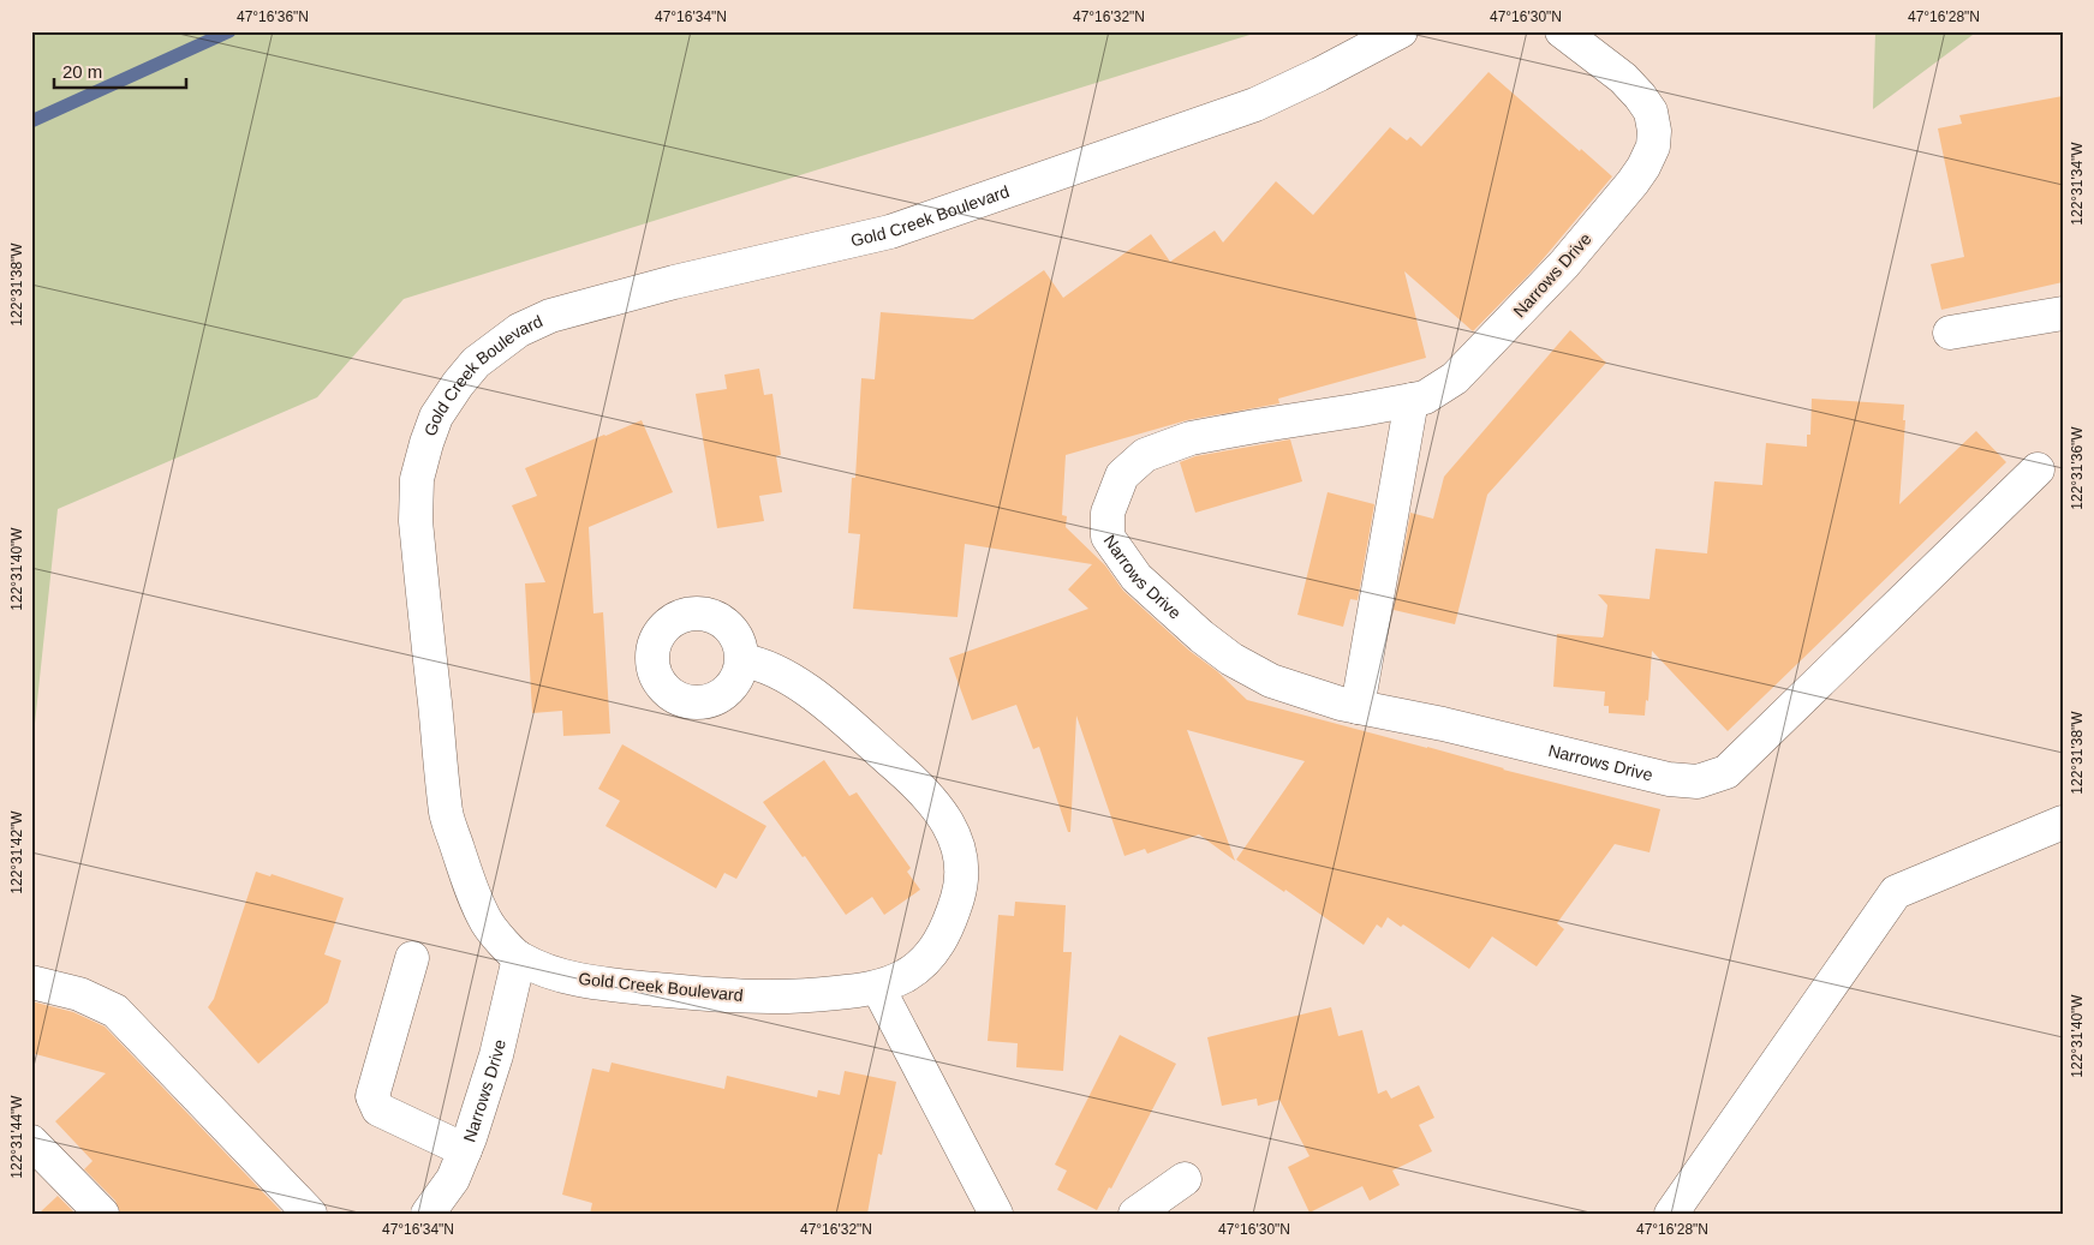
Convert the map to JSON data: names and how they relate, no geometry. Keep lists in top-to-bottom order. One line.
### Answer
{"streets":{"street":["Gold Creek Boulevard","Narrows Drive"]},"crossings":[["Gold Creek Boulevard","Narrows Drive"]],"scale_bar":"20 m","coordinates":["47°16'36\"N","47°16'34\"N","47°16'32\"N","47°16'30\"N","47°16'28\"N","122°31'34\"W","122°31'38\"W","122°31'36\"W","122°31'40\"W","122°31'42\"W","122°31'44\"W"]}
